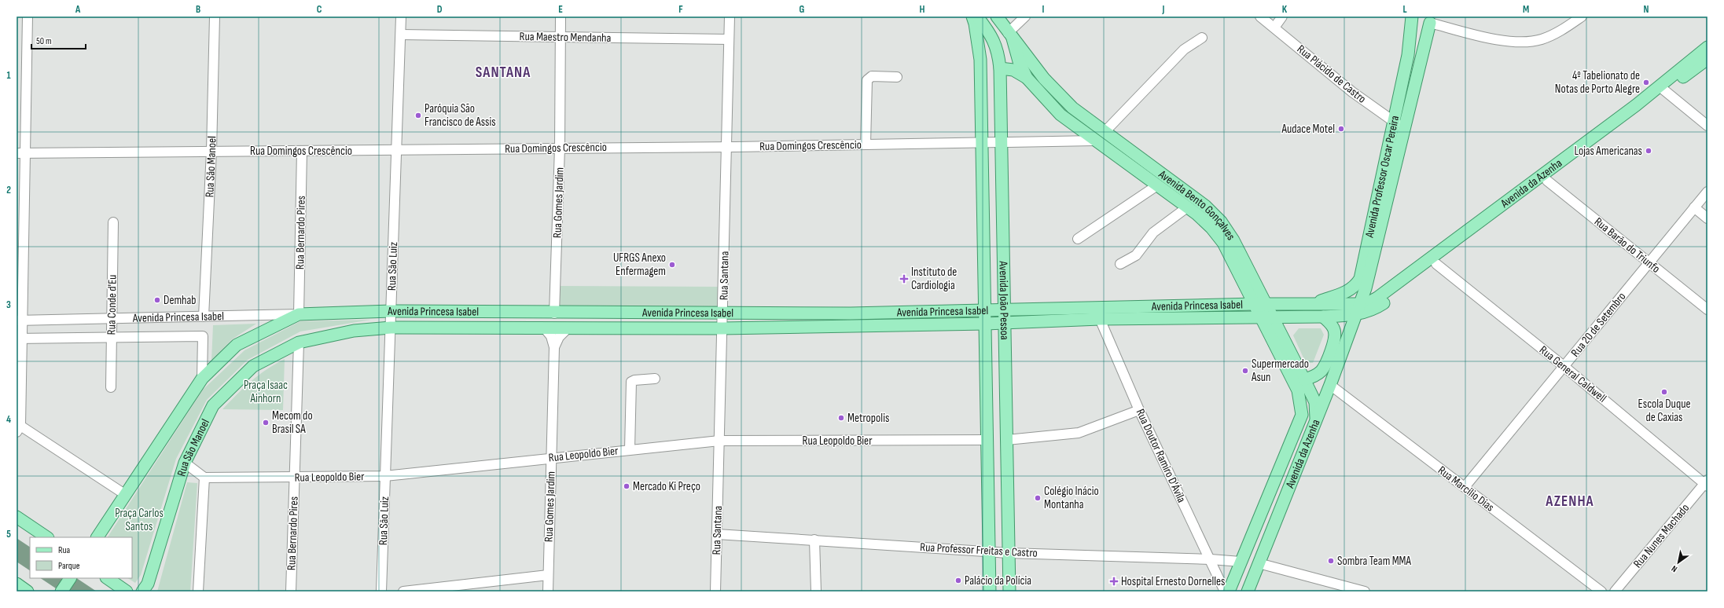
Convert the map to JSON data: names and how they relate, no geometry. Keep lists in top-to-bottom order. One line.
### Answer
{"streets":{"main road":["Rua São Manoel","Avenida Professor Oscar Pereira","Avenida da Azenha","Avenida Bento Gonçalves","Avenida João Pessoa","Avenida Princesa Isabel"],"street":["Rua Maestro Mendanha","Rua Plácido de Castro","Rua Domingos Crescêncio","Rua Gomes Jardim","Rua Bernardo Pires","Rua Barão do Triunfo","Rua São Luiz","Rua Santana","Rua Conde d'Eu","Rua 20 de Setembro","Rua General Caldwell","Rua Leopoldo Bier","Rua Doutor Ramiro D'Ávila","Rua Marcílio Dias","Rua Nunes Machado","Rua Professor Freitas e Castro"]},"crossings":[["Rua Maestro Mendanha","Rua Gomes Jardim"],["Rua Maestro Mendanha","Rua São Luiz"],["Rua Maestro Mendanha","Rua Santana"],["Rua Plácido de Castro","Avenida Professor Oscar Pereira"],["Rua Domingos Crescêncio","Rua São Manoel"],["Rua Domingos Crescêncio","Rua Gomes Jardim"],["Rua Domingos Crescêncio","Avenida Bento Gonçalves"],["Rua Domingos Crescêncio","Rua Bernardo Pires"],["Rua Domingos Crescêncio","Rua São Luiz"],["Rua Domingos Crescêncio","Rua Santana"],["Rua Domingos Crescêncio","Avenida João Pessoa"],["Rua São Manoel","Rua Bernardo Pires"],["Rua São Manoel","Avenida Princesa Isabel"],["Rua São Manoel","Rua Leopoldo Bier"],["Avenida Professor Oscar Pereira","Avenida da Azenha"],["Avenida Professor Oscar Pereira","Avenida Princesa Isabel"],["Avenida da Azenha","Avenida Bento Gonçalves"],["Avenida da Azenha","Rua Barão do Triunfo"],["Avenida da Azenha","Avenida Princesa Isabel"],["Avenida da Azenha","Rua General Caldwell"],["Avenida da Azenha","Rua Marcílio Dias"],["Avenida da Azenha","Rua Professor Freitas e Castro"],["Rua Gomes Jardim","Avenida Princesa Isabel"],["Rua Gomes Jardim","Rua Leopoldo Bier"],["Avenida Bento Gonçalves","Avenida Princesa Isabel"],["Rua Bernardo Pires","Avenida Princesa Isabel"],["Rua Bernardo Pires","Rua Leopoldo Bier"],["Rua Barão do Triunfo","Rua 20 de Setembro"],["Rua São Luiz","Avenida Princesa Isabel"],["Rua São Luiz","Rua Leopoldo Bier"],["Rua Santana","Avenida Princesa Isabel"],["Rua Santana","Rua Leopoldo Bier"],["Rua Santana","Rua Professor Freitas e Castro"],["Avenida João Pessoa","Avenida Princesa Isabel"],["Avenida João Pessoa","Rua Leopoldo Bier"],["Avenida João Pessoa","Rua Professor Freitas e Castro"],["Rua Conde d'Eu","Avenida Princesa Isabel"],["Avenida Princesa Isabel","Rua Doutor Ramiro D'Ávila"],["Rua 20 de Setembro","Rua General Caldwell"],["Rua 20 de Setembro","Rua Marcílio Dias"],["Rua General Caldwell","Rua Nunes Machado"],["Rua Doutor Ramiro D'Ávila","Rua Professor Freitas e Castro"]],"districts":["SANTANA","AZENHA"],"parks":["Praça Isaac Ainhorn","Praça Carlos Santos"],"places":{"other":["4º Tabelionato de Notas de Porto Alegre","Paróquia São Francisco de Assis","Audace Motel","Lojas Americanas","UFRGS Anexo Enfermagem","Demhab","Supermercado Asun","Escola Duque de Caxias","Metropolis","Mecom do Brasil SA","Mercado Ki Preço","Colégio Inácio Montanha","Sombra Team MMA","Palácio da Polícia"],"health":["Instituto de Cardiologia","Hospital Ernesto Dornelles"]},"legend":["Rua","Parque"],"scale_bar":"50 m","north":"bottom left","grid":{"columns":["A","B","C","D","E","F","G","H","I","J","K","L","M","N"],"rows":["1","2","3","4","5"]}}
